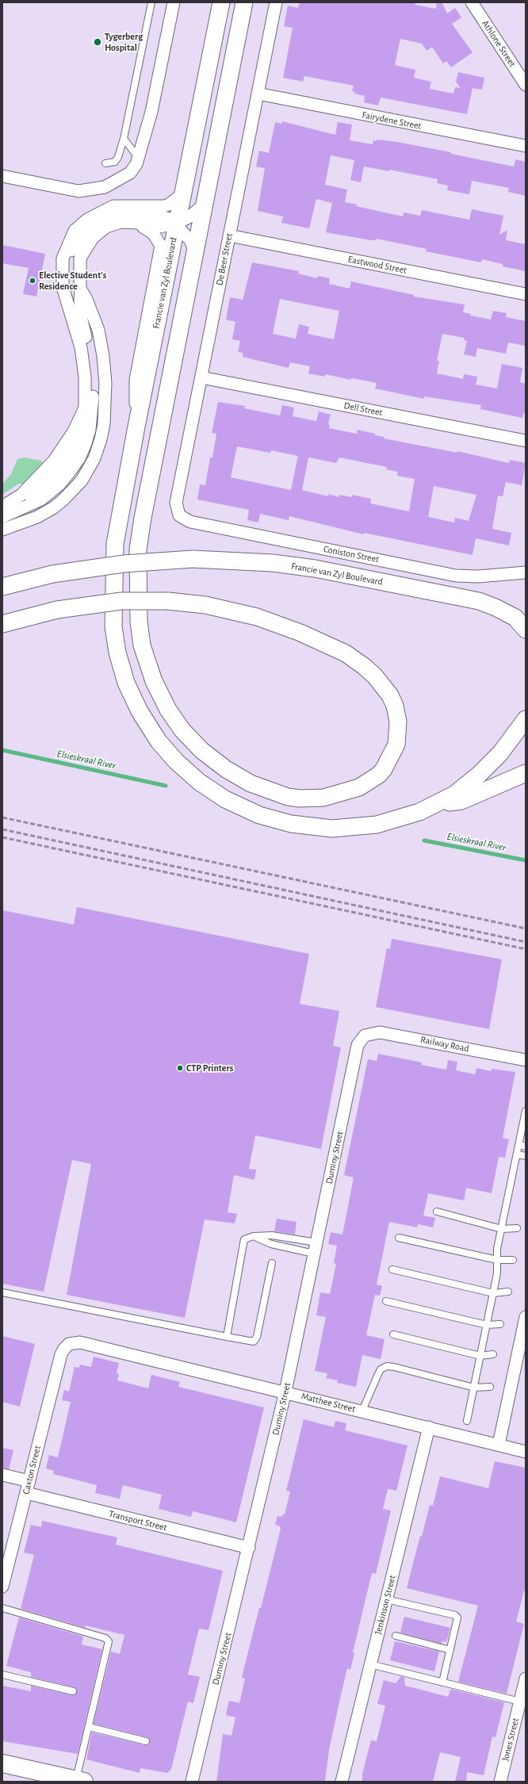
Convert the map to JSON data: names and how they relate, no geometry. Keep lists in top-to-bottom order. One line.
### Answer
{"streets":{"main road":["Francie van Zyl Boulevard"],"street":["Athlone Street","Fairydene Street","De Beer Street","Eastwood Street","Dell Street","Coniston Street","Railway Road","Duminy Street","Matthee Street","Caxton Street","Transport Street","Jenkinson Street","Jones Street"]},"crossings":[["Fairydene Street","De Beer Street"],["De Beer Street","Eastwood Street"],["De Beer Street","Dell Street"],["De Beer Street","Coniston Street"],["Railway Road","Duminy Street"],["Duminy Street","Matthee Street"],["Duminy Street","Transport Street"],["Matthee Street","Caxton Street"],["Matthee Street","Jenkinson Street"],["Caxton Street","Transport Street"]],"water":["Elsieskraal River"],"places":["Tygerberg Hospital","Elective Student's Residence","CTP Printers"]}
